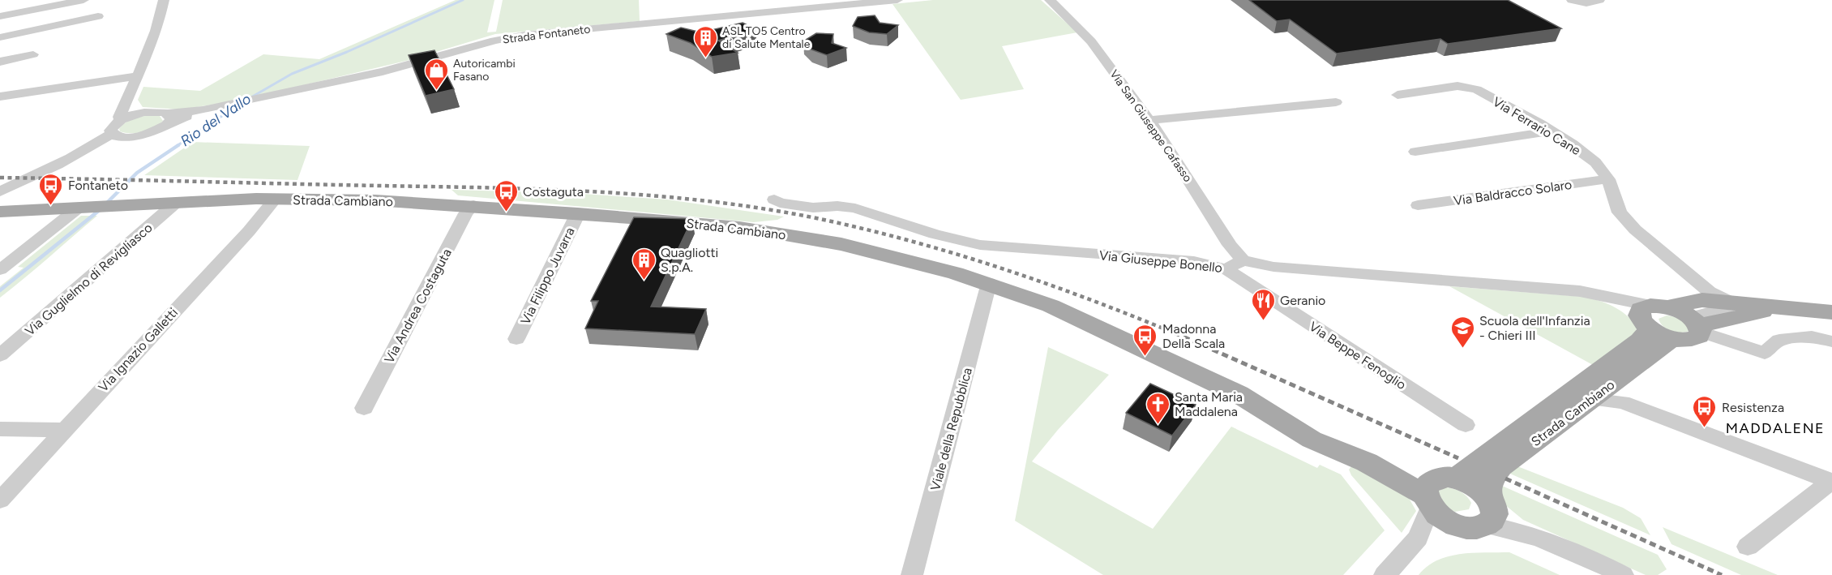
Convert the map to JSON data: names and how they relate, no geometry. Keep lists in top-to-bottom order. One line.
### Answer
{"streets":{"main road":["Strada Cambiano"],"street":["Strada Fontaneto","Via San Giuseppe Cafasso","Via Ferrario Cane","Via Baldracco Solaro","Via Giuseppe Bonello","Via Filippo Juvarra","Via Guglielmo di Revigliasco","Via Andrea Costaguta","Via Ignazio Galletti","Via Beppe Fenoglio","Viale della Repubblica"]},"crossings":[["Via San Giuseppe Cafasso","Via Giuseppe Bonello"],["Via Ferrario Cane","Via Baldracco Solaro"],["Strada Cambiano","Via Giuseppe Bonello"],["Strada Cambiano","Via Filippo Juvarra"],["Strada Cambiano","Via Guglielmo di Revigliasco"],["Strada Cambiano","Via Andrea Costaguta"],["Strada Cambiano","Via Ignazio Galletti"],["Strada Cambiano","Viale della Repubblica"],["Via Giuseppe Bonello","Via Beppe Fenoglio"]],"districts":["MADDALENE"],"water":["Rio del Vallo"],"places":{"building":["ASL TO5 Centro di Salute Mentale","Quagliotti S.p.A."],"shop":["Autoricambi Fasano"],"bus stop":["Fontaneto","Costaguta","Madonna Della Scala","Resistenza"],"restaurant":["Geranio"],"school or university":["Scuola dell'Infanzia - Chieri III"],"church":["Santa Maria Maddalena"]}}
